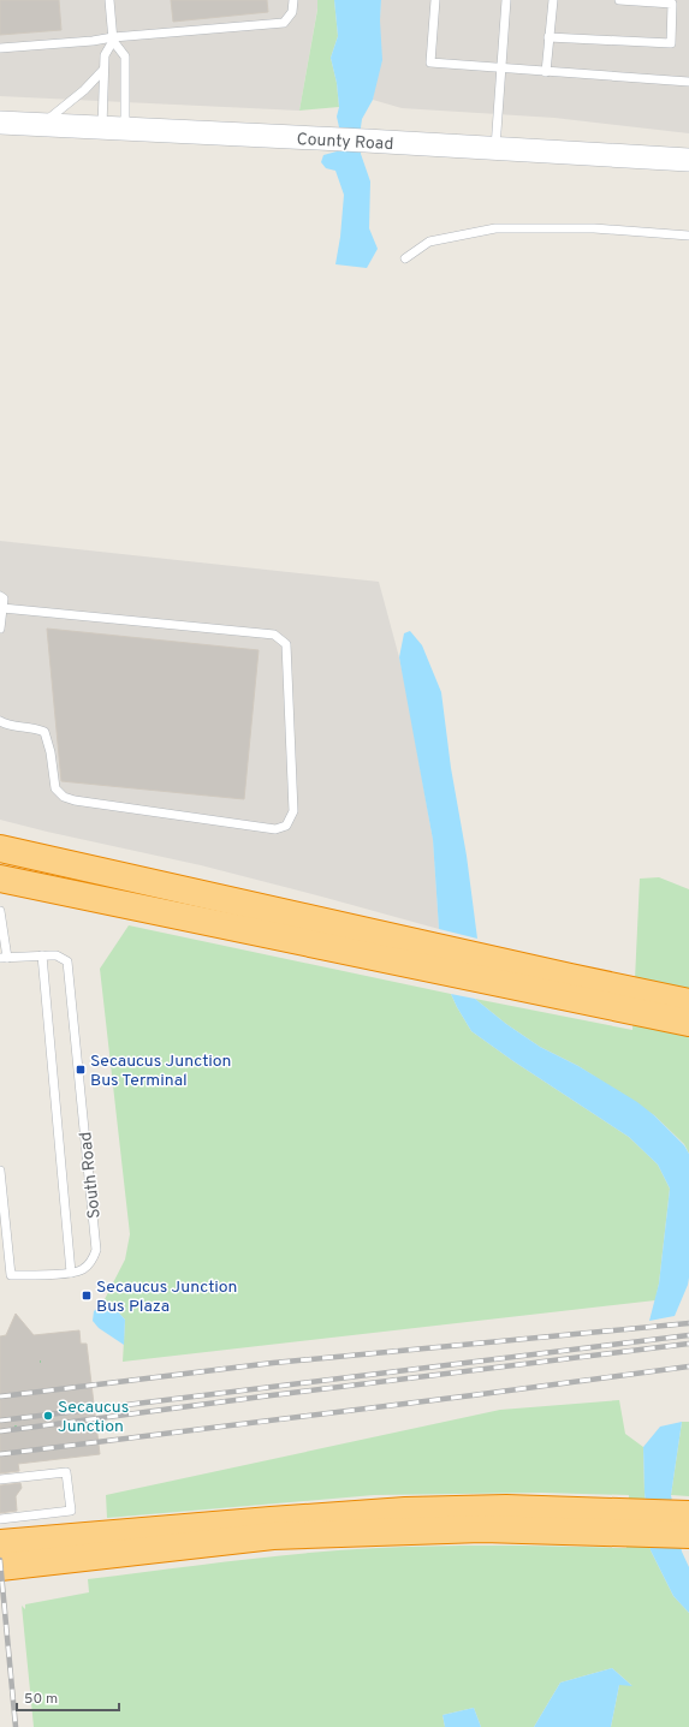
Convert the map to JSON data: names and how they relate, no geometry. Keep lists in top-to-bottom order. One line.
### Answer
{"streets":{"main road":["County Road"],"lane":["South Road"]},"places":{"transit":["Secaucus Junction Bus Terminal","Secaucus Junction Bus Plaza"],"other":["Secaucus Junction"]},"scale_bar":"50 m"}
